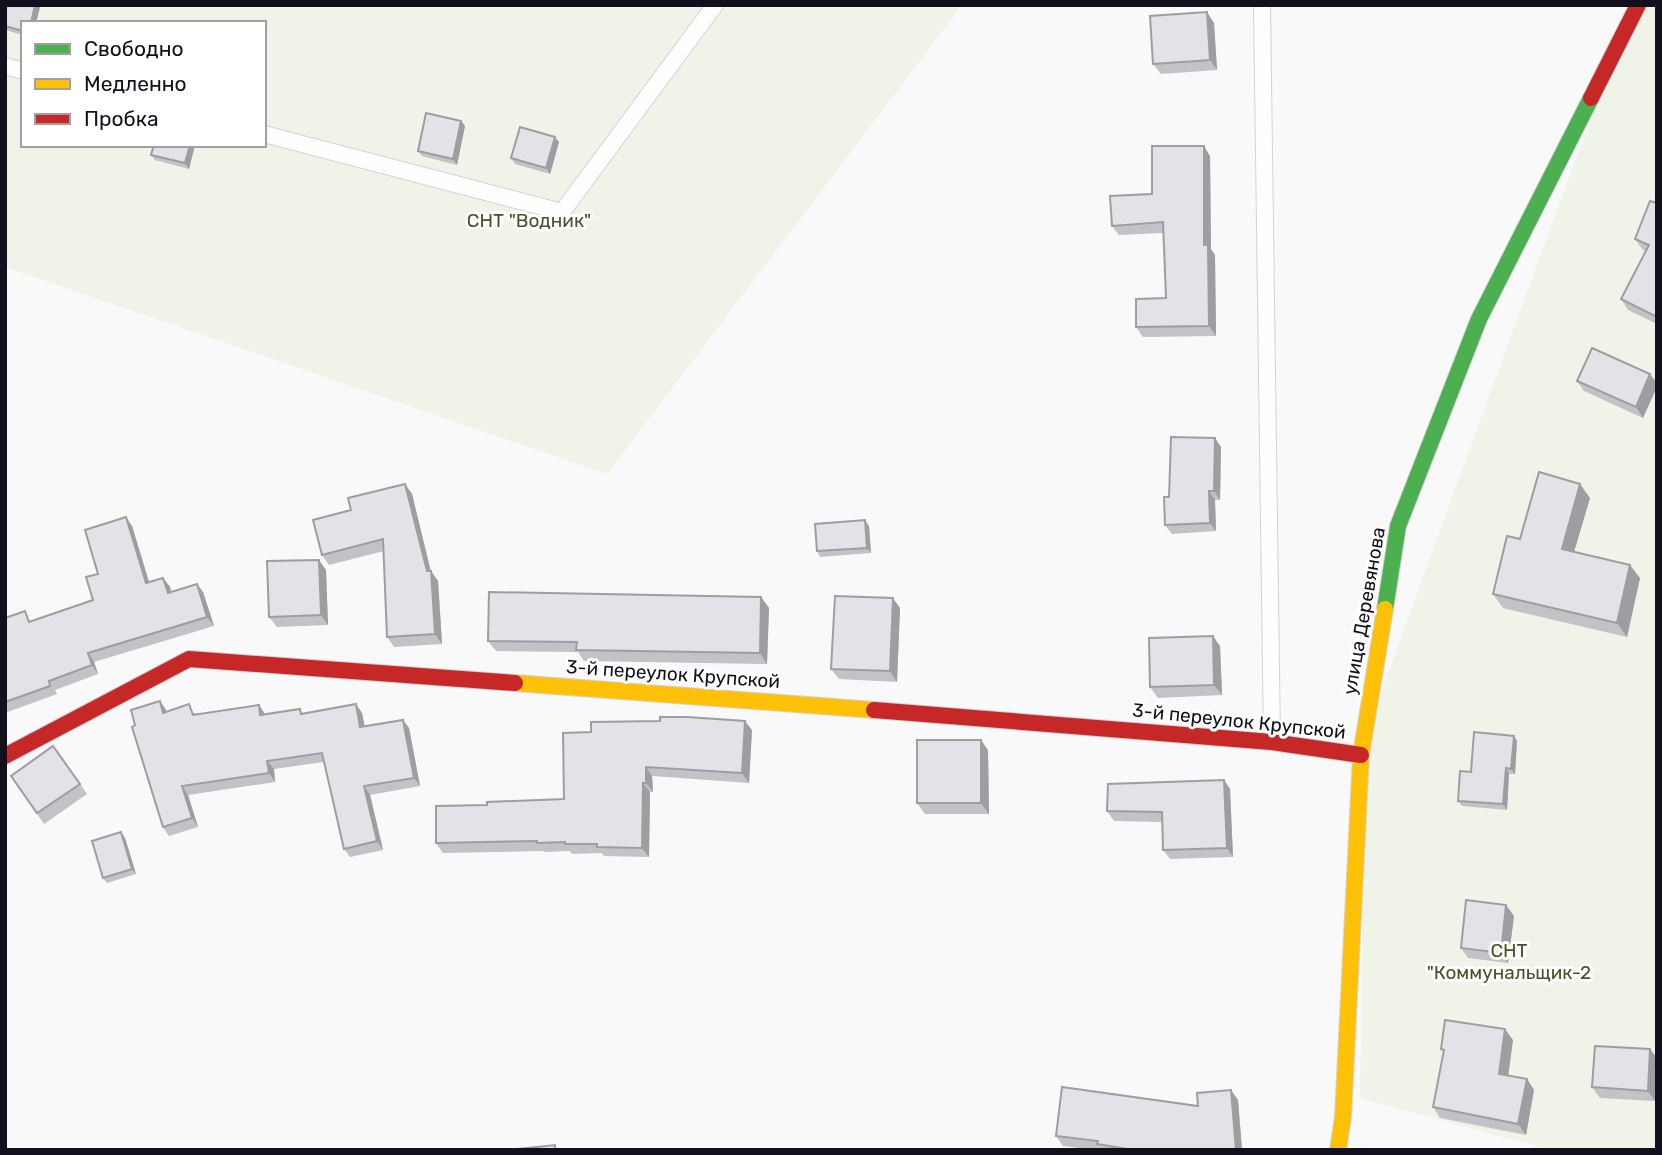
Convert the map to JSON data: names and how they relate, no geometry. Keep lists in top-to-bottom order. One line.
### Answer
{"streets":{"street":["улица Деревянова","3-й переулок Крупской"]},"crossings":[["улица Деревянова","3-й переулок Крупской"]],"parks":["СНТ \"Водник\"","СНТ \"Коммунальщик-2"],"legend":["Свободно","Медленно","Пробка"]}
